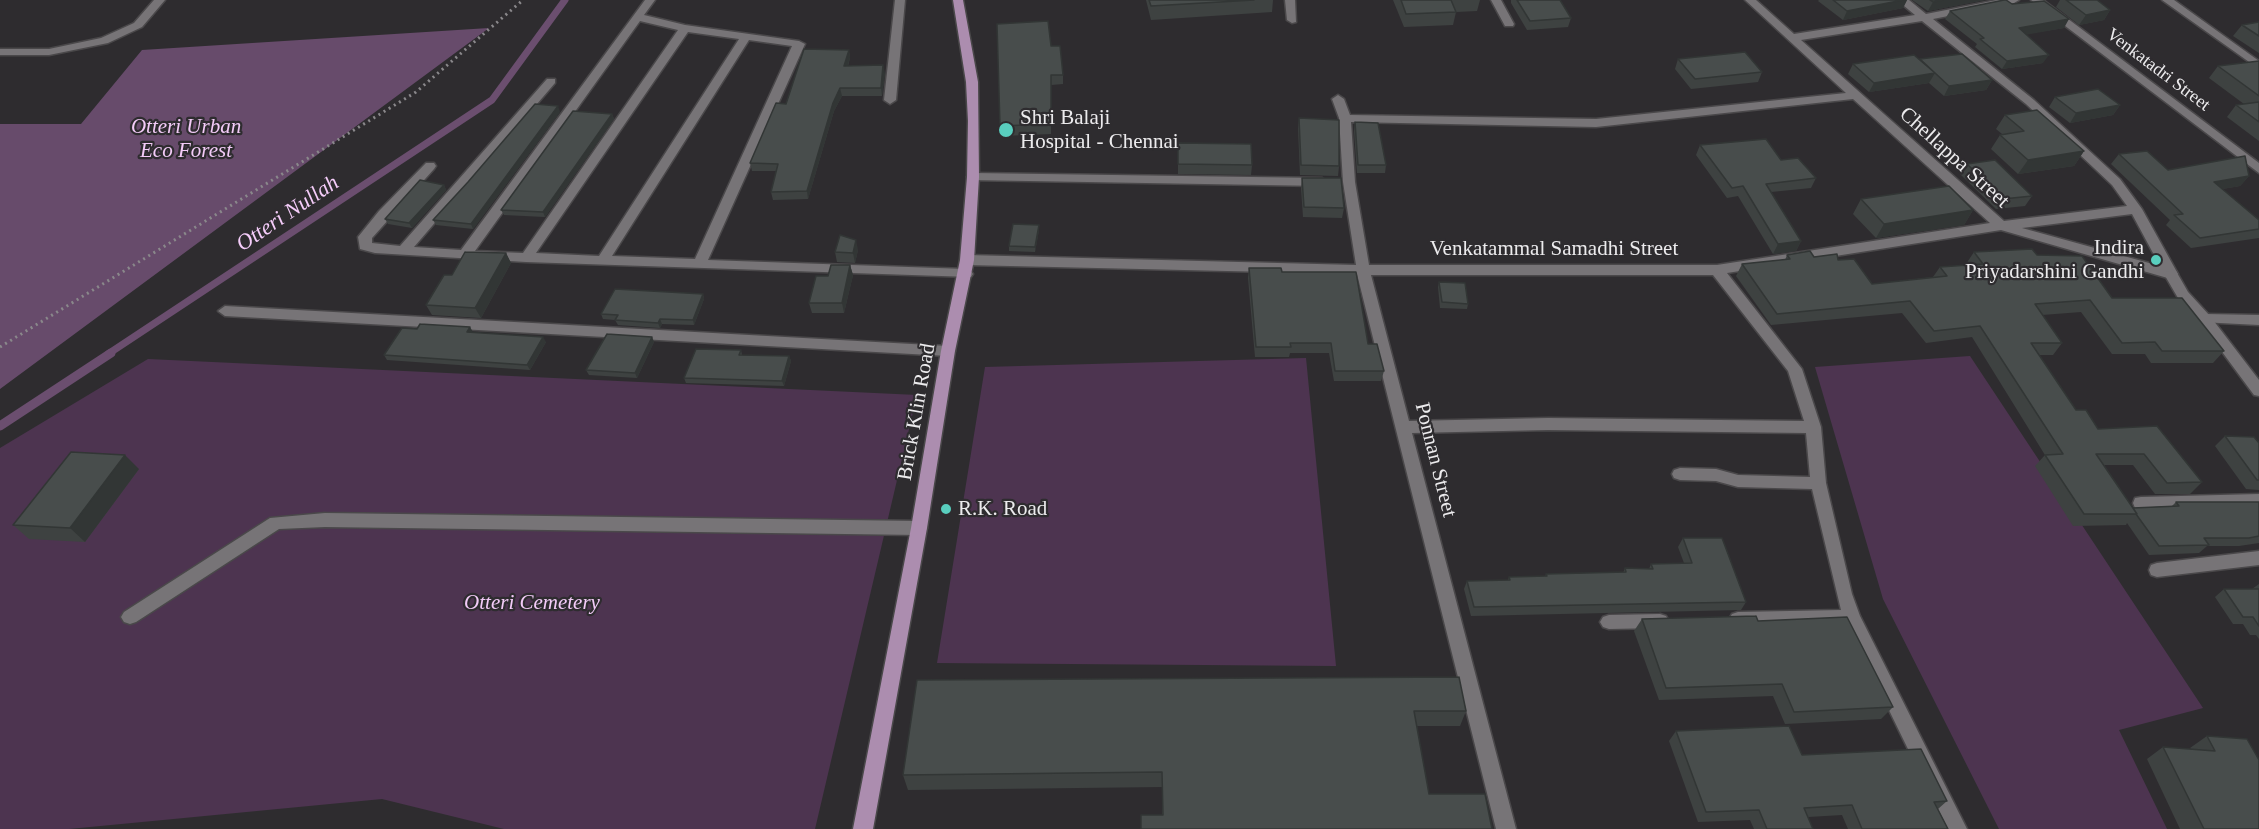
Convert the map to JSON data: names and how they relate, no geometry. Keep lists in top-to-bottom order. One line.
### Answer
{"streets":{"main road":["Brick Klin Road"],"street":["Venkatadri Street","Chellappa Street","Venkatammal Samadhi Street","Ponnan Street"]},"crossings":[["Chellappa Street","Venkatammal Samadhi Street"],["Venkatammal Samadhi Street","Brick Klin Road"],["Venkatammal Samadhi Street","Ponnan Street"]],"water":["Otteri Nullah"],"parks":["Otteri Urban Eco Forest","Otteri Cemetery"],"places":["Shri Balaji Hospital - Chennai","Indira Priyadarshini Gandhi","R.K. Road"]}
